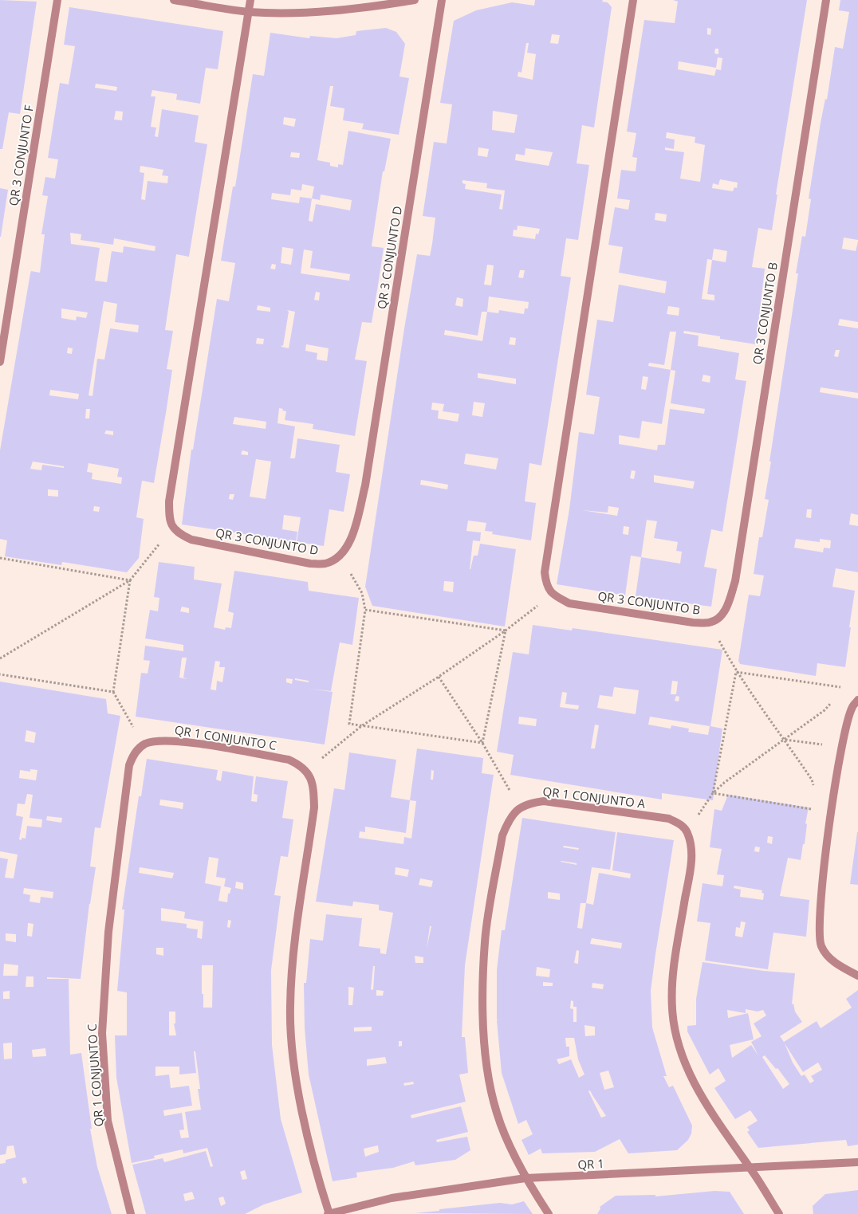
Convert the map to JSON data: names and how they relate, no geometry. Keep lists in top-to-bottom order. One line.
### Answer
{"streets":{"street":["QR 3 CONJUNTO F","QR 3 CONJUNTO D","QR 3 CONJUNTO B","QR 1 CONJUNTO C","QR 1 CONJUNTO A","QR 1"]}}
